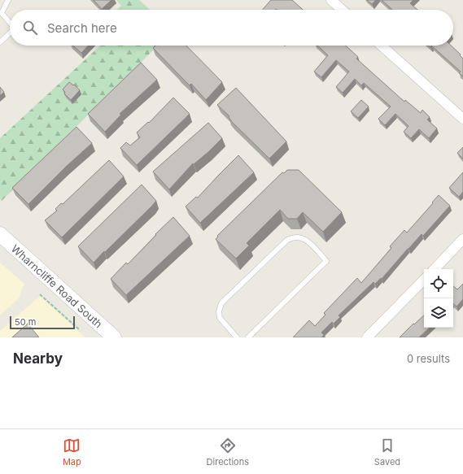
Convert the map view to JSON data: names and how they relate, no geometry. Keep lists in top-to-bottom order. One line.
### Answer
{"streets":{"main road":["Wharncliffe Road South"]},"scale_bar":"50 m","page":{"search":"Search here","scale":"50 m","heading":["Nearby","0 results"],"nav":["Map","Directions","Saved"]}}
